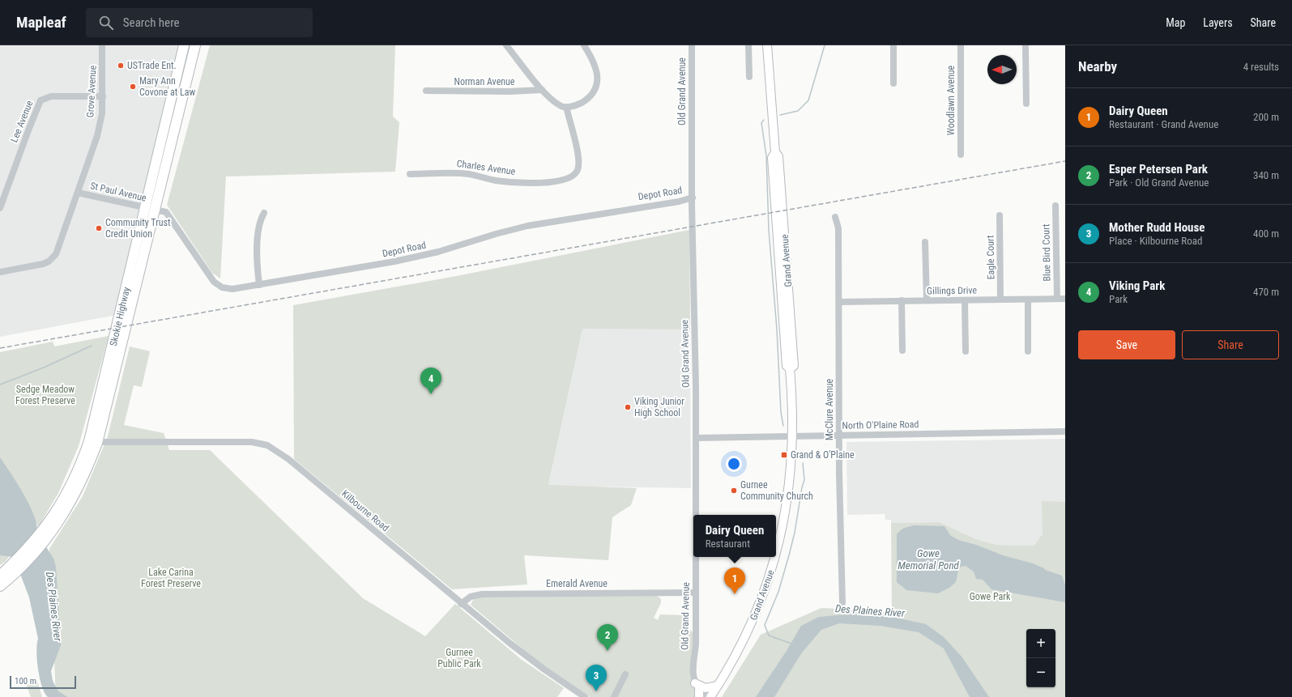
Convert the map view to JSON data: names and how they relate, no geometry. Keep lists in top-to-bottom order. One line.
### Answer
{"streets":{"highway":["Skokie Highway"],"main road":["Grand Avenue"],"street":["Norman Avenue","Grove Avenue","Old Grand Avenue","Woodlawn Avenue","Lee Avenue","Charles Avenue","St Paul Avenue","Depot Road","Blue Bird Court","Eagle Court","Gillings Drive","McClure Avenue","North O'Plaine Road","Kilbourne Road","Emerald Avenue"]},"crossings":[["Grove Avenue","Lee Avenue"],["Grove Avenue","St Paul Avenue"],["Old Grand Avenue","Depot Road"],["Old Grand Avenue","North O'Plaine Road"],["Old Grand Avenue","Emerald Avenue"],["St Paul Avenue","Depot Road"],["St Paul Avenue","Skokie Highway"],["Depot Road","Skokie Highway"],["Blue Bird Court","Gillings Drive"],["Eagle Court","Gillings Drive"],["Grand Avenue","North O'Plaine Road"],["Gillings Drive","McClure Avenue"],["Skokie Highway","Kilbourne Road"],["McClure Avenue","North O'Plaine Road"],["Kilbourne Road","Emerald Avenue"]],"water":["Gowe Memorial Pond","Des Plaines River"],"parks":["Sedge Meadow Forest Preserve","Lake Carina Forest Preserve","Gowe Park","Gurnee Public Park"],"places":{"other":["USTrade Ent.","Mary Ann Covone at Law","Community Trust Credit Union","Viking Junior High School","Gurnee Community Church"],"transit":["Grand & O'Plaine"]},"scale_bar":"100 m","north":"left","page":{"header":"Mapleaf","search":"Search here","nav":["Map","Layers","Share"],"heading":["Nearby","4 results"],"list":[{"mark":"1","name":"Dairy Queen","note":"Restaurant · Grand Avenue","value":"200 m"},{"mark":"2","name":"Esper Petersen Park","note":"Park · Old Grand Avenue","value":"340 m"},{"mark":"3","name":"Mother Rudd House","note":"Place · Kilbourne Road","value":"400 m"},{"mark":"4","name":"Viking Park","note":"Park","value":"470 m"}],"buttons":["Save","Share"],"pins":["4","1","2","3"],"popup":["Dairy Queen","Restaurant"],"map_buttons":["+","−"],"scale":"100 m"}}
